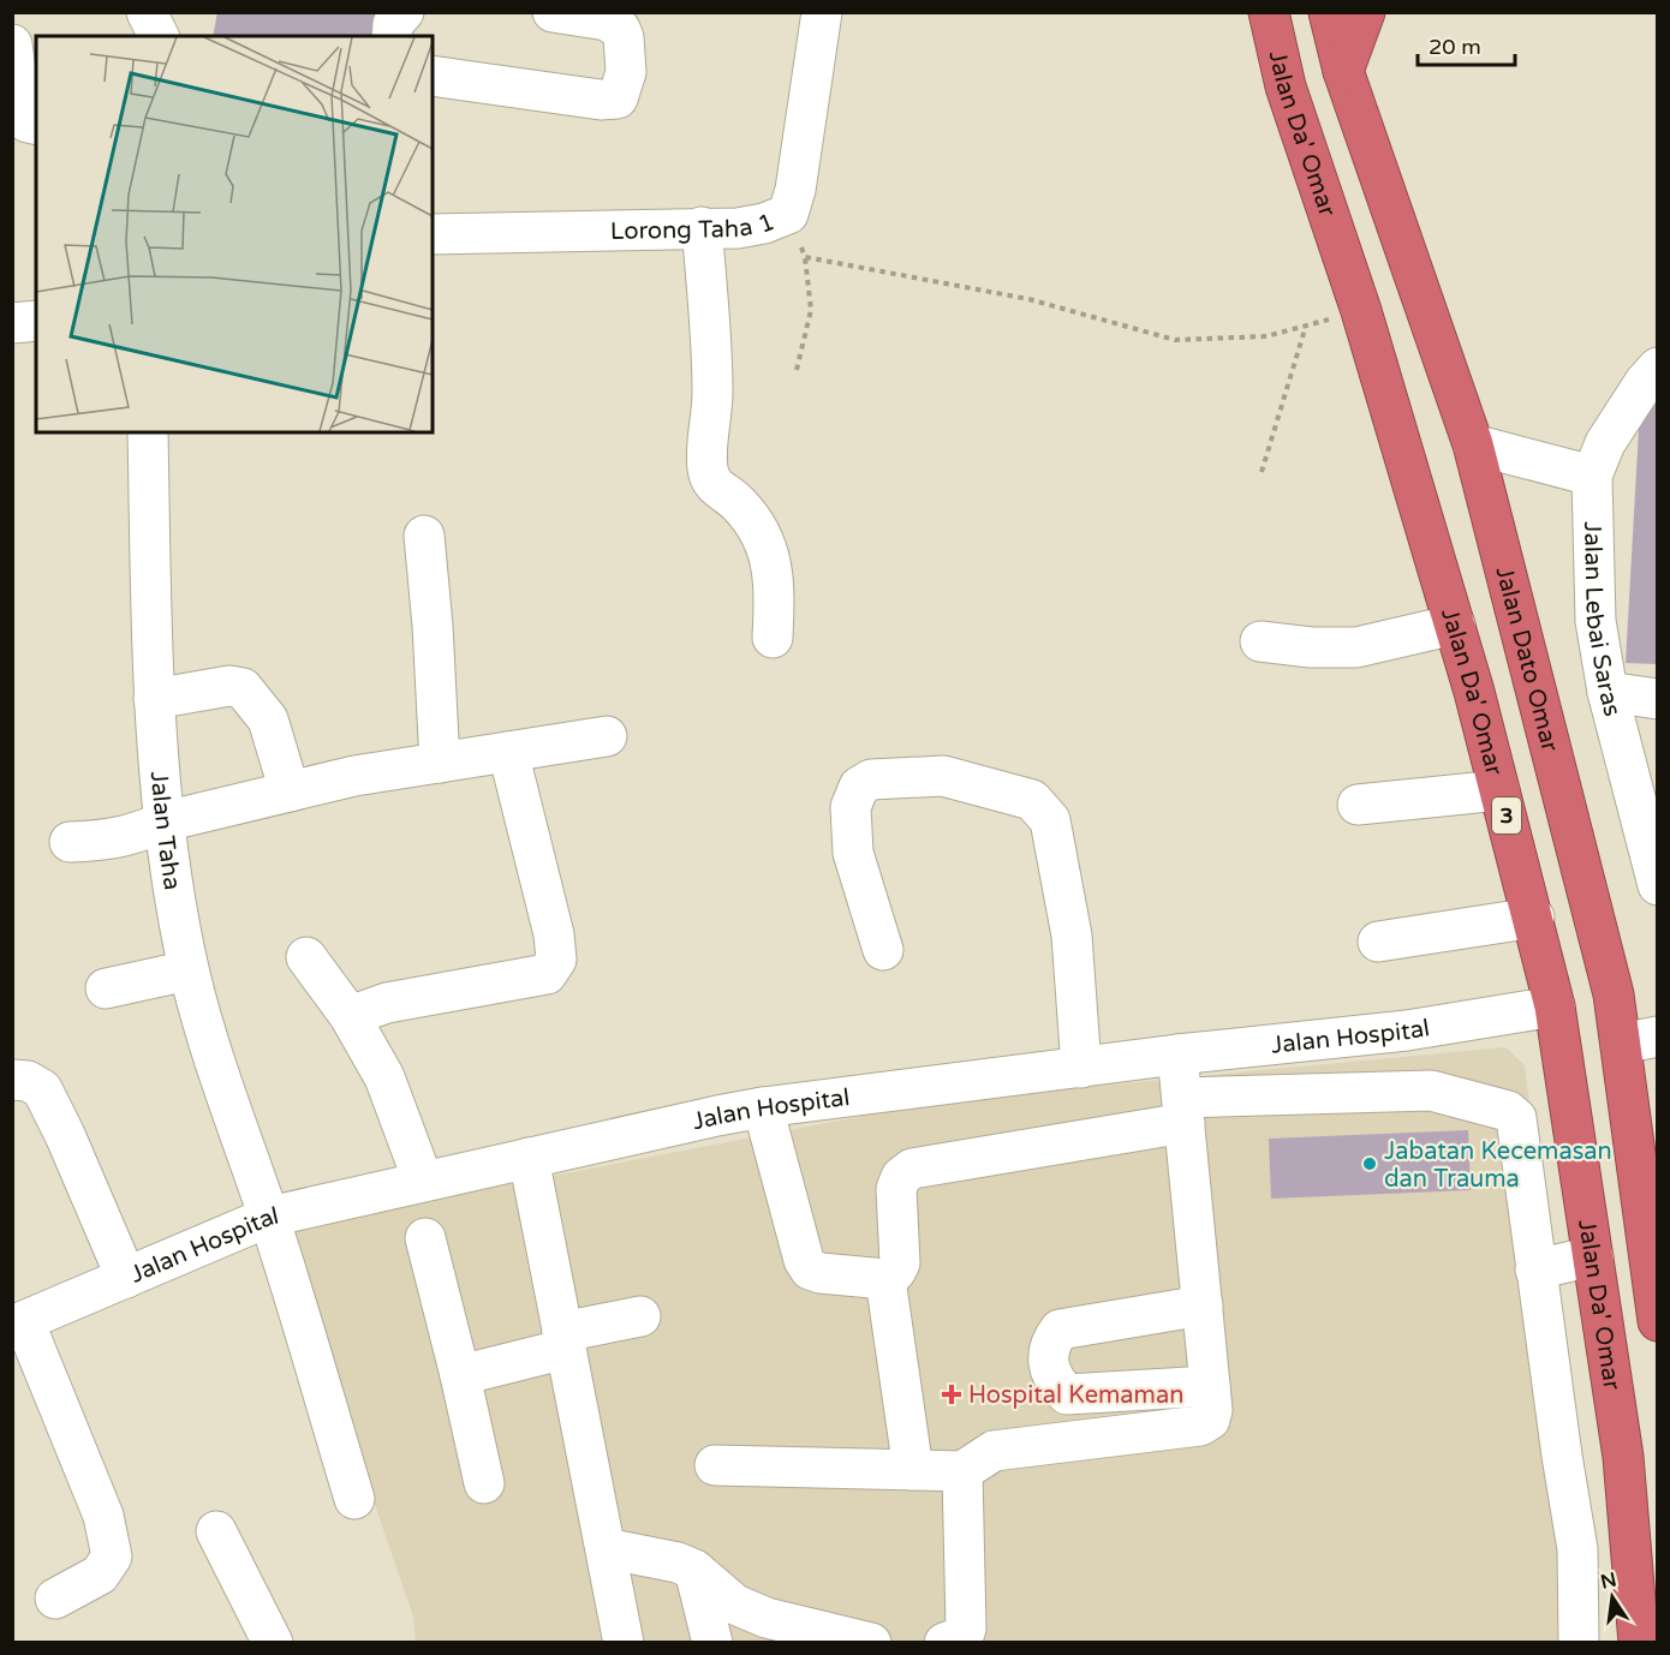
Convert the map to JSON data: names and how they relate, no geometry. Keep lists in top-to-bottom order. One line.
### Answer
{"streets":{"highway":["Jalan Da' Omar","Jalan Dato Omar","3"],"street":["Lorong Taha 1","Jalan Lebai Saras","Jalan Taha","Jalan Hospital"]},"crossings":[["Jalan Da' Omar","Jalan Hospital"],["Jalan Taha","Jalan Hospital"]],"places":{"other":["Jabatan Kecemasan dan Trauma"],"health":["Hospital Kemaman"]},"scale_bar":"20 m","north":"top"}
